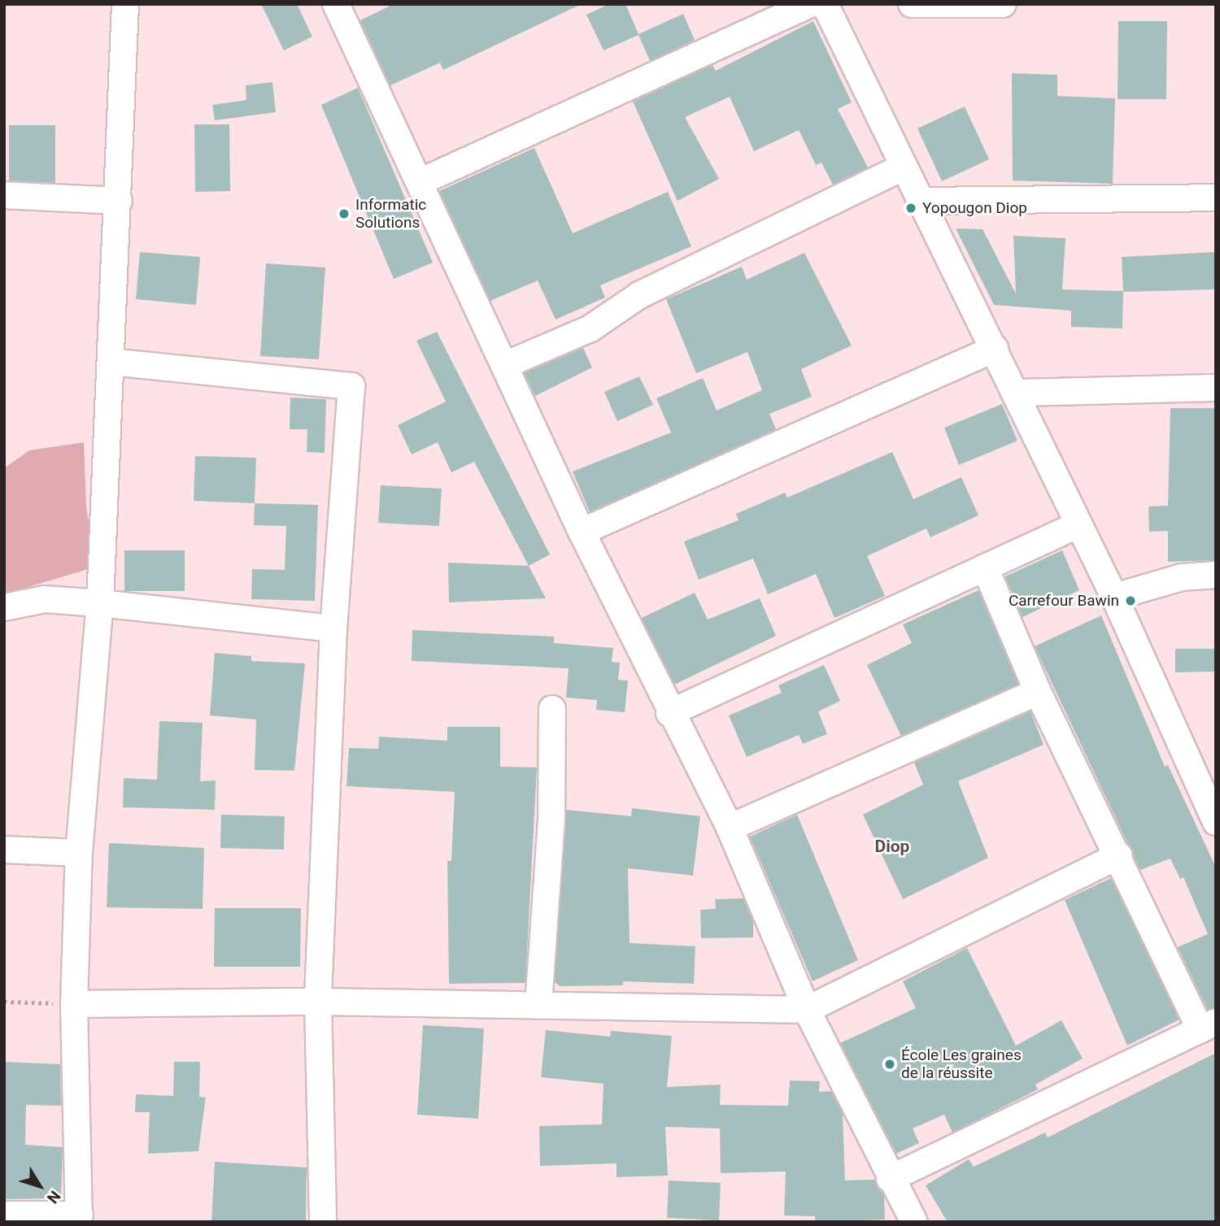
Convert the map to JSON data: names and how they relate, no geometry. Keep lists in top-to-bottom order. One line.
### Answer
{"districts":["Diop"],"places":["Yopougon Diop","Informatic Solutions","Carrefour Bawin","École Les graines de la réussite"],"north":"bottom right"}
